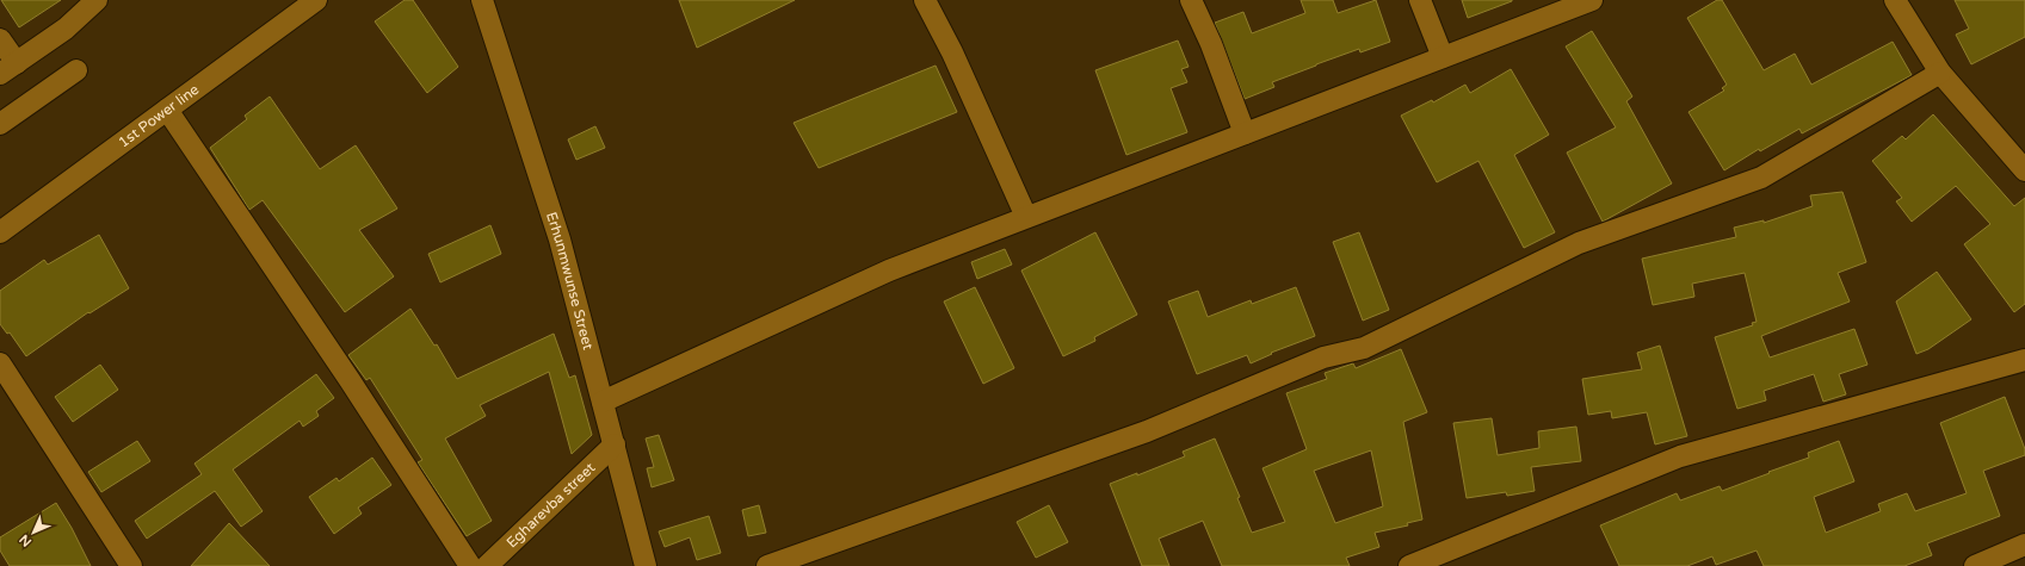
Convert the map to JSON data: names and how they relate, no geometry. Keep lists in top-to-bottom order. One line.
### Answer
{"streets":{"street":["1st Power line","Erhunmwunse Street","Egharevba street"]},"crossings":[["Erhunmwunse Street","Egharevba street"]],"north":"bottom left"}
